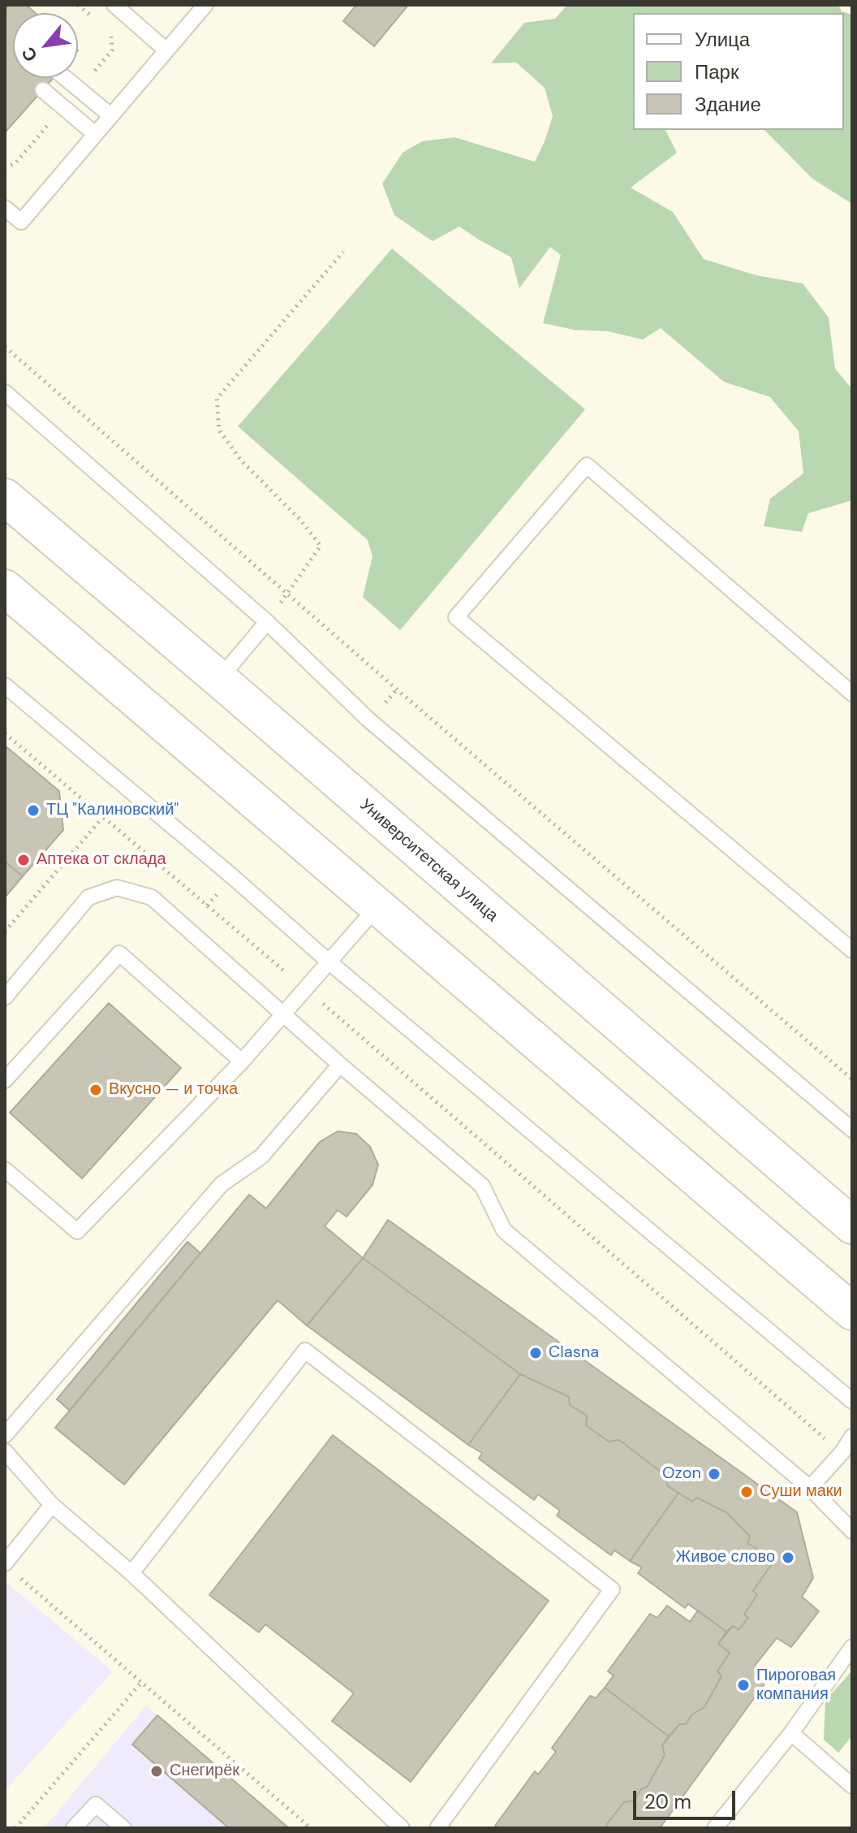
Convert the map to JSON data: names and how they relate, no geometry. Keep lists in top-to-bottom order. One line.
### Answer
{"streets":{"main road":["Университетская улица"]},"places":["ТЦ \"Калиновский\"","Аптека от склада","Вкусно — и точка","Clasna","Ozon","Суши маки","Живое слово","Пироговая компания","Снегирёк"],"legend":["Улица","Парк","Здание"],"scale_bar":"20 m","north":"bottom left"}
